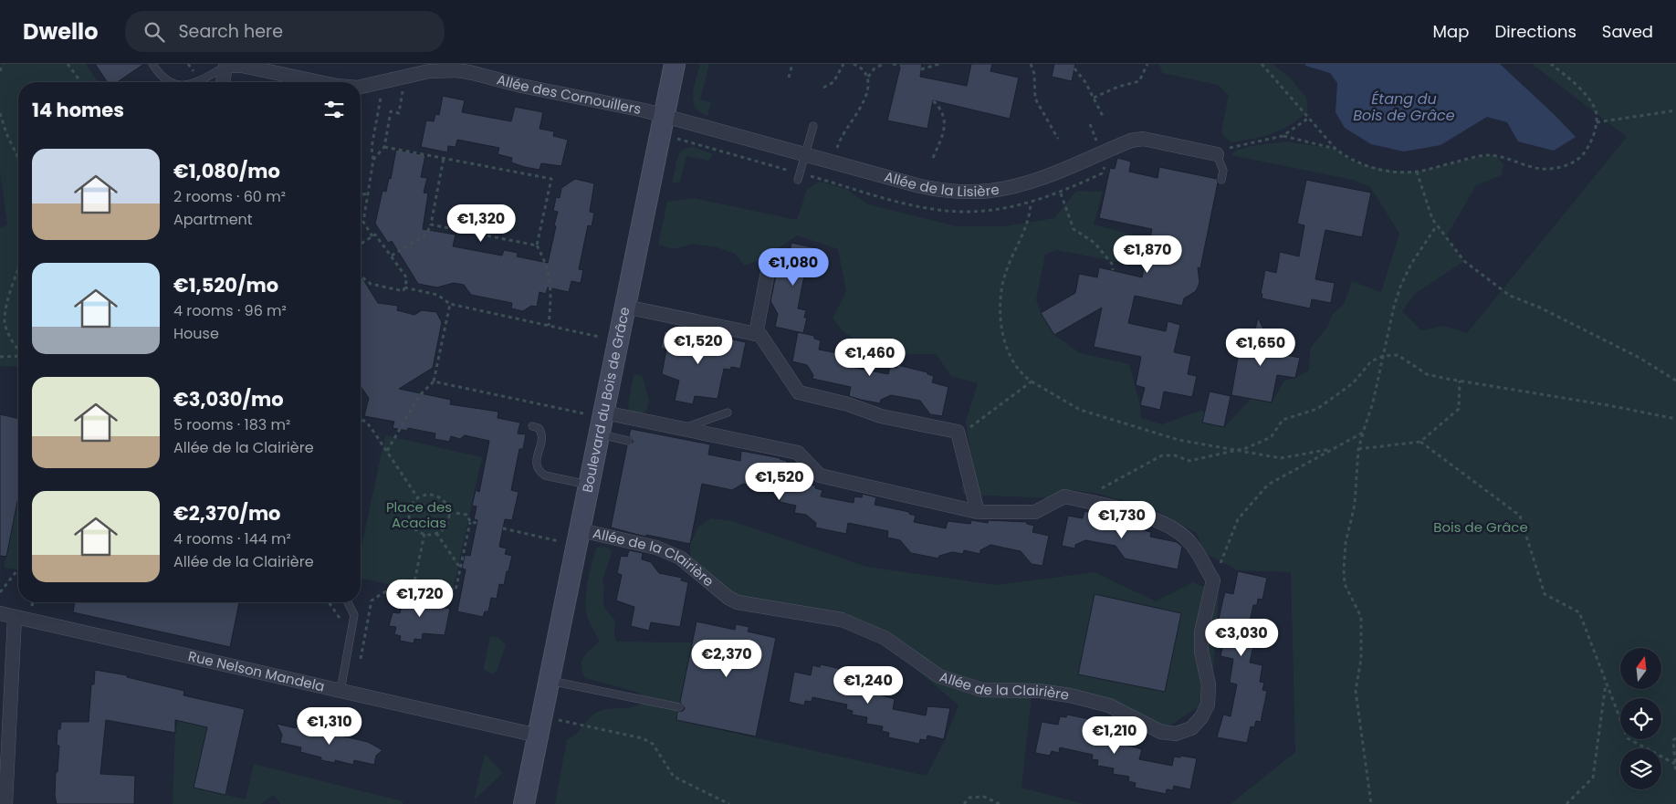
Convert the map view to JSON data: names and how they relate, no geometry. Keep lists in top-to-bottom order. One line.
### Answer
{"streets":{"street":["Allée des Cornouillers","Allée de la Lisière","Boulevard du Bois de Grâce","Allée de la Clairière","Rue Nelson Mandela"]},"crossings":[["Allée des Cornouillers","Allée de la Lisière"],["Allée des Cornouillers","Boulevard du Bois de Grâce"],["Allée de la Lisière","Boulevard du Bois de Grâce"],["Boulevard du Bois de Grâce","Allée de la Clairière"],["Boulevard du Bois de Grâce","Rue Nelson Mandela"]],"water":["Étang du Bois de Grâce"],"parks":["Place des Acacias","Bois de Grâce"],"north":"top","page":{"header":"Dwello","search":"Search here","nav":["Map","Directions","Saved"],"heading":"14 homes","list":[{"name":"€1,080/mo","note":"2 rooms · 60 m² · Apartment"},{"name":"€1,520/mo","note":"4 rooms · 96 m² · House"},{"name":"€3,030/mo","note":"5 rooms · 183 m² · Allée de la Clairière"},{"name":"€2,370/mo","note":"4 rooms · 144 m² · Allée de la Clairière"}],"price":["€1,320","€1,870","€1,080","€1,520","€1,650","€1,460","€1,520","€1,730","€1,720","€3,030","€2,370","€1,240","€1,310","€1,210"]}}
